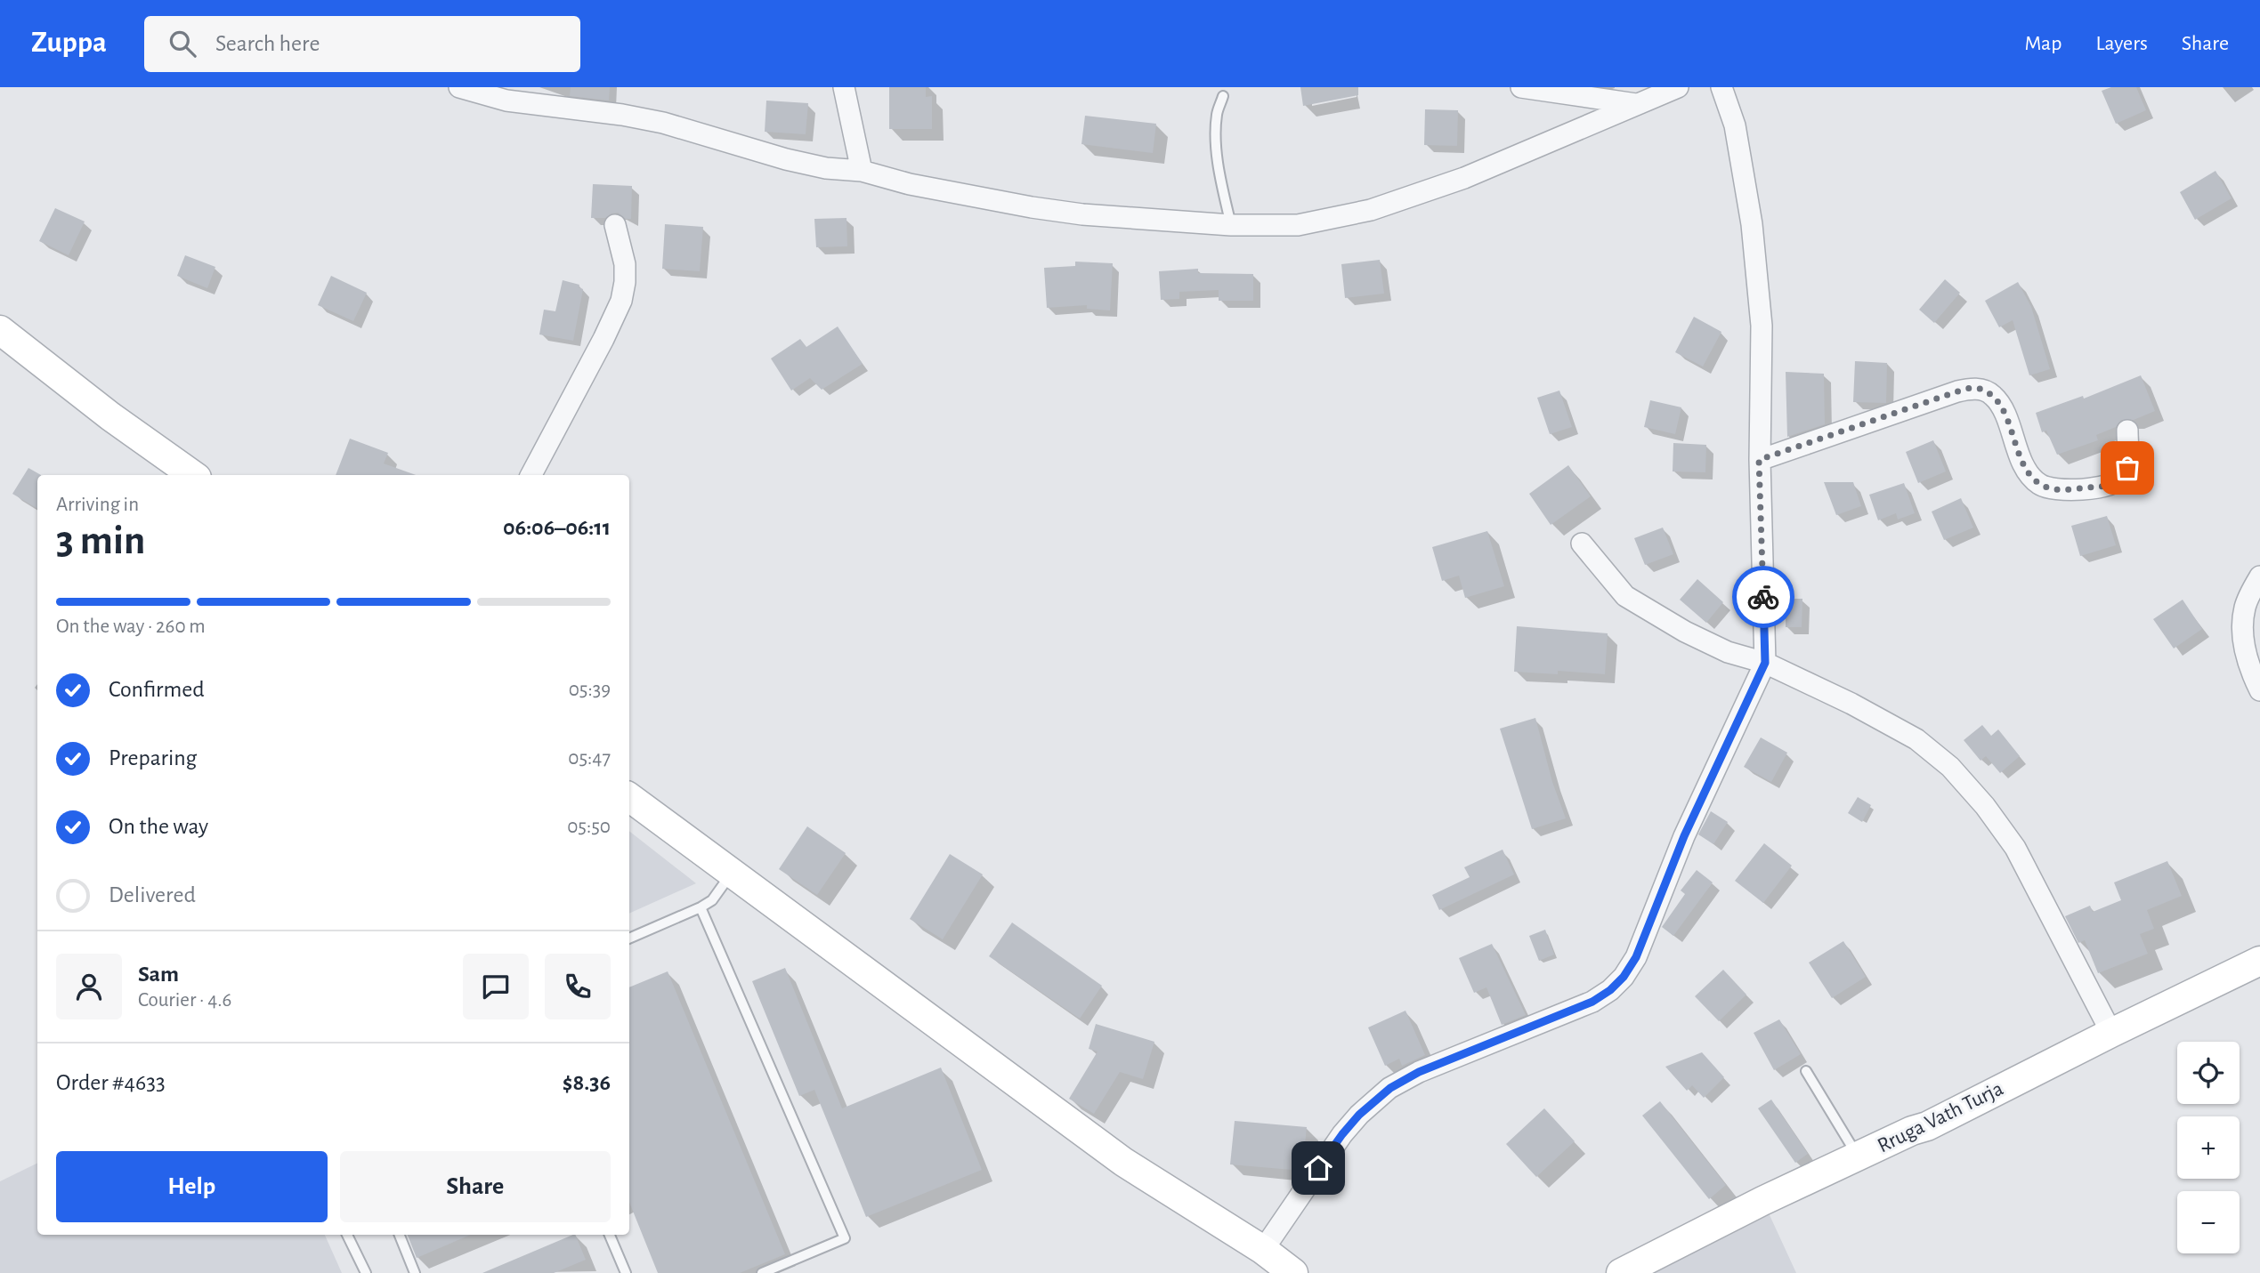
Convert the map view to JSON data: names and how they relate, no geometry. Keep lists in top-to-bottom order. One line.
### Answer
{"streets":{"street":["Rruga Vath Turja"]},"page":{"header":"Zuppa","search":"Search here","nav":["Map","Layers","Share"],"heading":["3 min","Arriving in","06:06–06:11"],"panel":["Sam","Courier · 4.6","Order #4633","$8.36"],"bar":"On the way · 260 m","list":[["Confirmed","05:39"],["Preparing","05:47"],["On the way","05:50"],"Delivered"],"map_buttons":["+","−"],"buttons":["Help","Share"]}}
